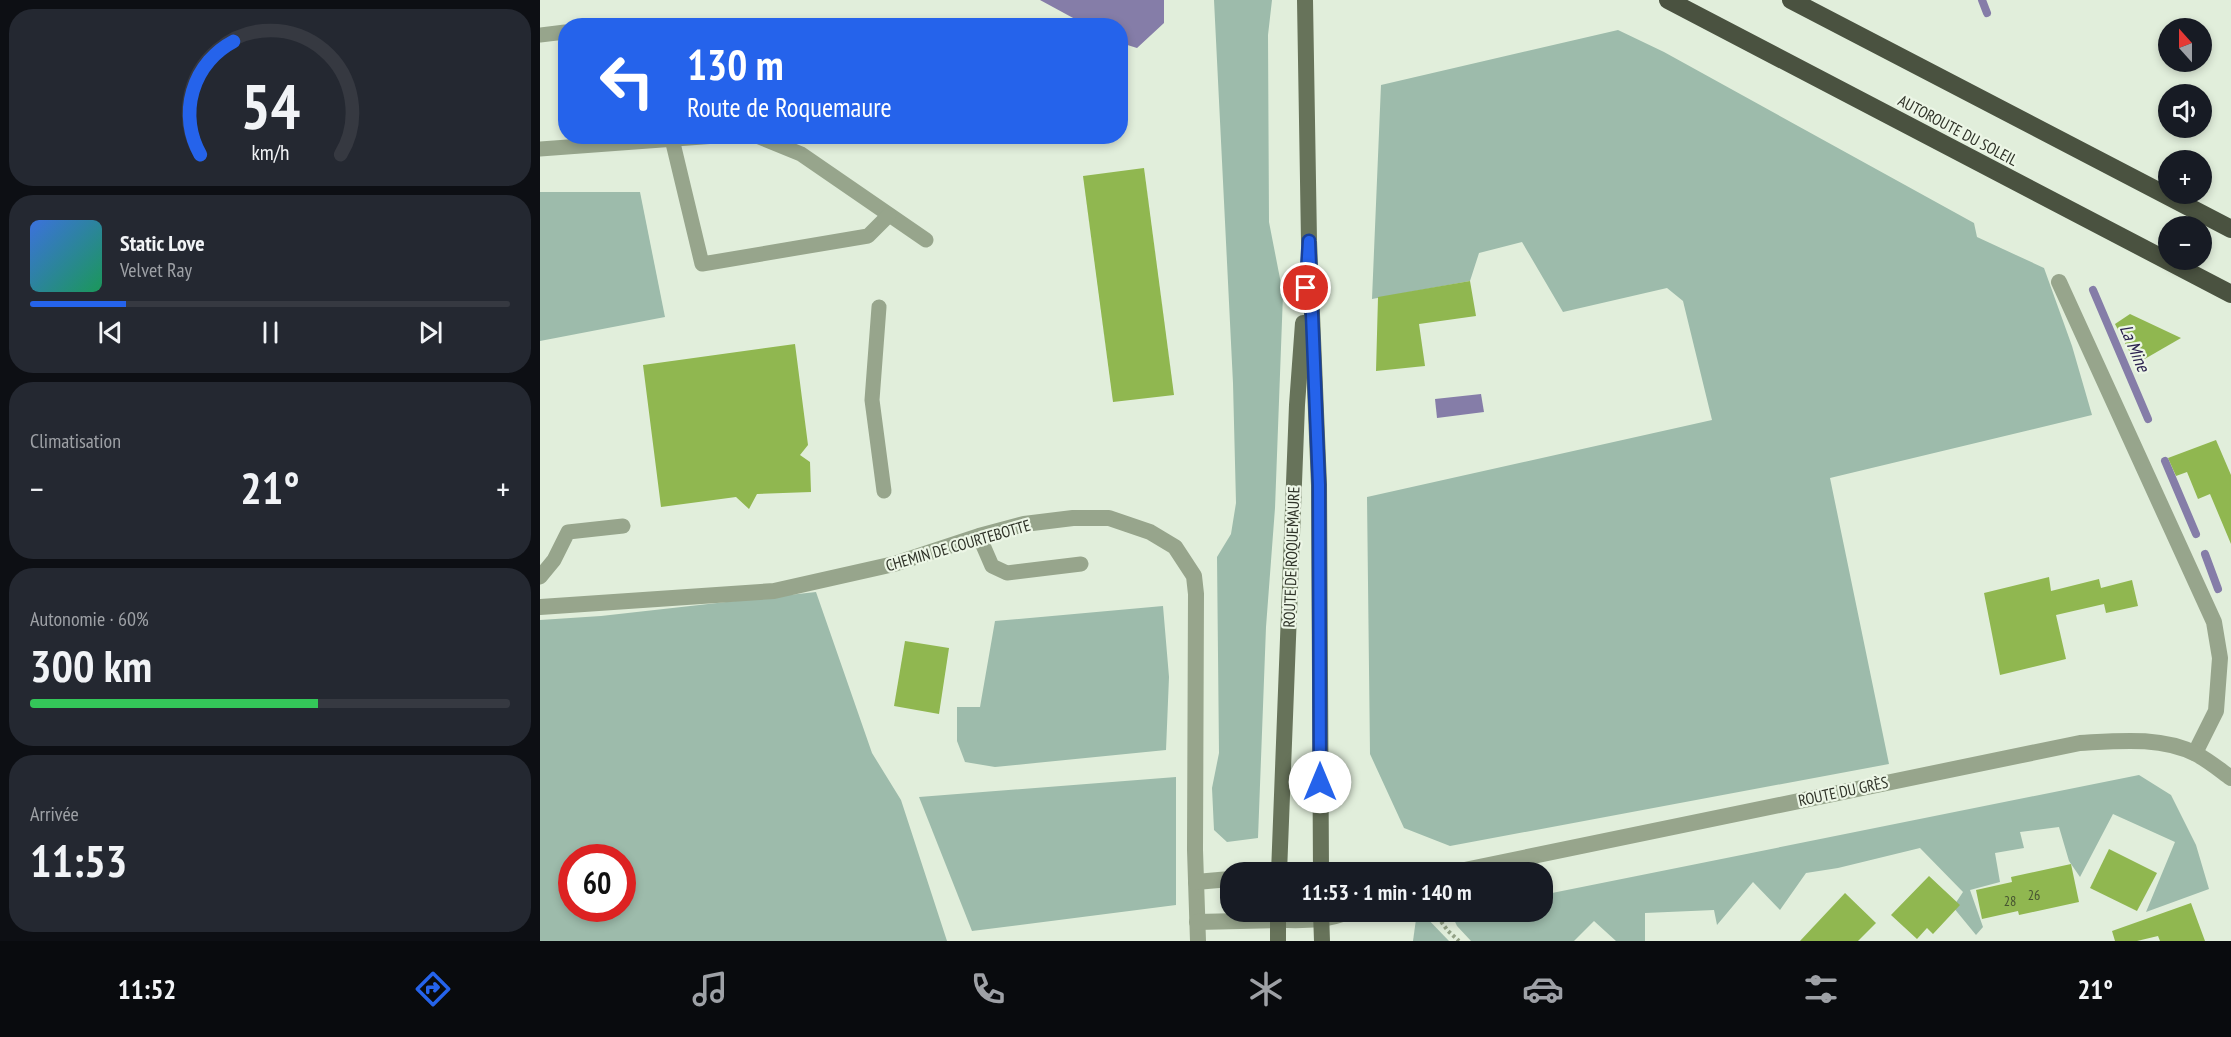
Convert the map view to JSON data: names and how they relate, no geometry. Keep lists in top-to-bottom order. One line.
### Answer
{"streets":{"highway":["AUTOROUTE DU SOLEIL"],"main road":["ROUTE DE ROQUEMAURE"],"street":["CHEMIN DE COURTEBOTTE","ROUTE DU GRÈS"]},"water":["La Mine"],"house_numbers":["26","28"],"north":"top","page":{"map_buttons":["+","−"],"turn":["130 m","Route de Roquemaure"],"song":["Static Love","Velvet Ray"],"tile":["Climatisation",["Autonomie · 60%","300 km"],["Arrivée","11:53"]],"heat":["−","21°","+"],"limit":"60","trip":"11:53 · 1 min · 140 m","tabs":["11:52","21°"],"gauge":["54","km/h"]}}
